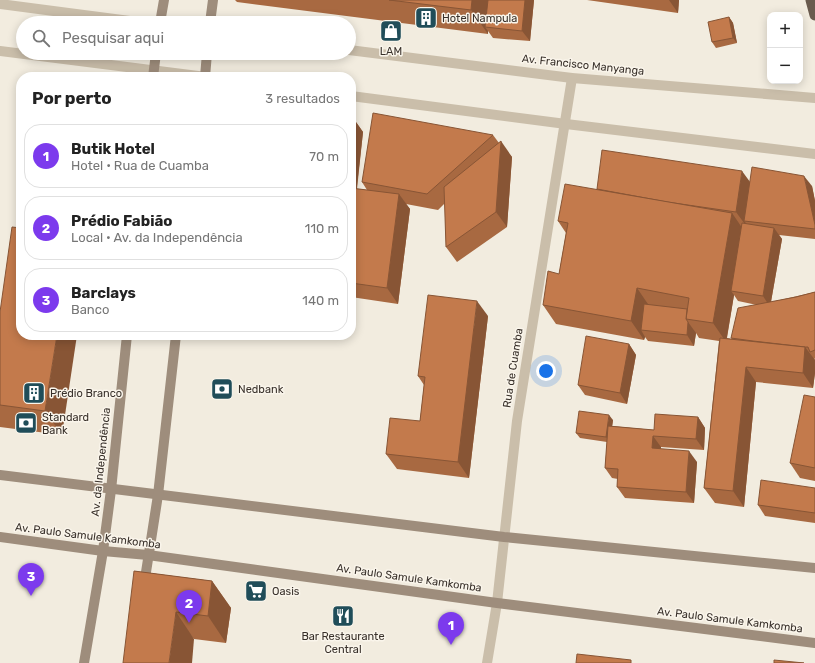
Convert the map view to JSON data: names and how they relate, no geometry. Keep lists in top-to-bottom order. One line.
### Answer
{"streets":{"main road":["Av. da Independência","Av. Paulo Samule Kamkomba"],"street":["Av. Francisco Manyanga","Rua de Cuamba"]},"crossings":[["Av. Francisco Manyanga","Rua de Cuamba"],["Rua de Cuamba","Av. Paulo Samule Kamkomba"],["Av. da Independência","Av. Paulo Samule Kamkomba"]],"places":{"building":["Hotel Nampula","Prédio Branco"],"shop":["LAM"],"bank":["Nedbank","Standard Bank"],"supermarket":["Oasis"],"restaurant":["Bar Restaurante Central"]},"page":{"map_buttons":["+","−"],"search":"Pesquisar aqui","heading":["Por perto","3 resultados"],"list":[{"mark":"1","name":"Butik Hotel","note":"Hotel · Rua de Cuamba","value":"70 m"},{"mark":"2","name":"Prédio Fabião","note":"Local · Av. da Independência","value":"110 m"},{"mark":"3","name":"Barclays","note":"Banco","value":"140 m"}],"pins":["3","2","1"]}}
